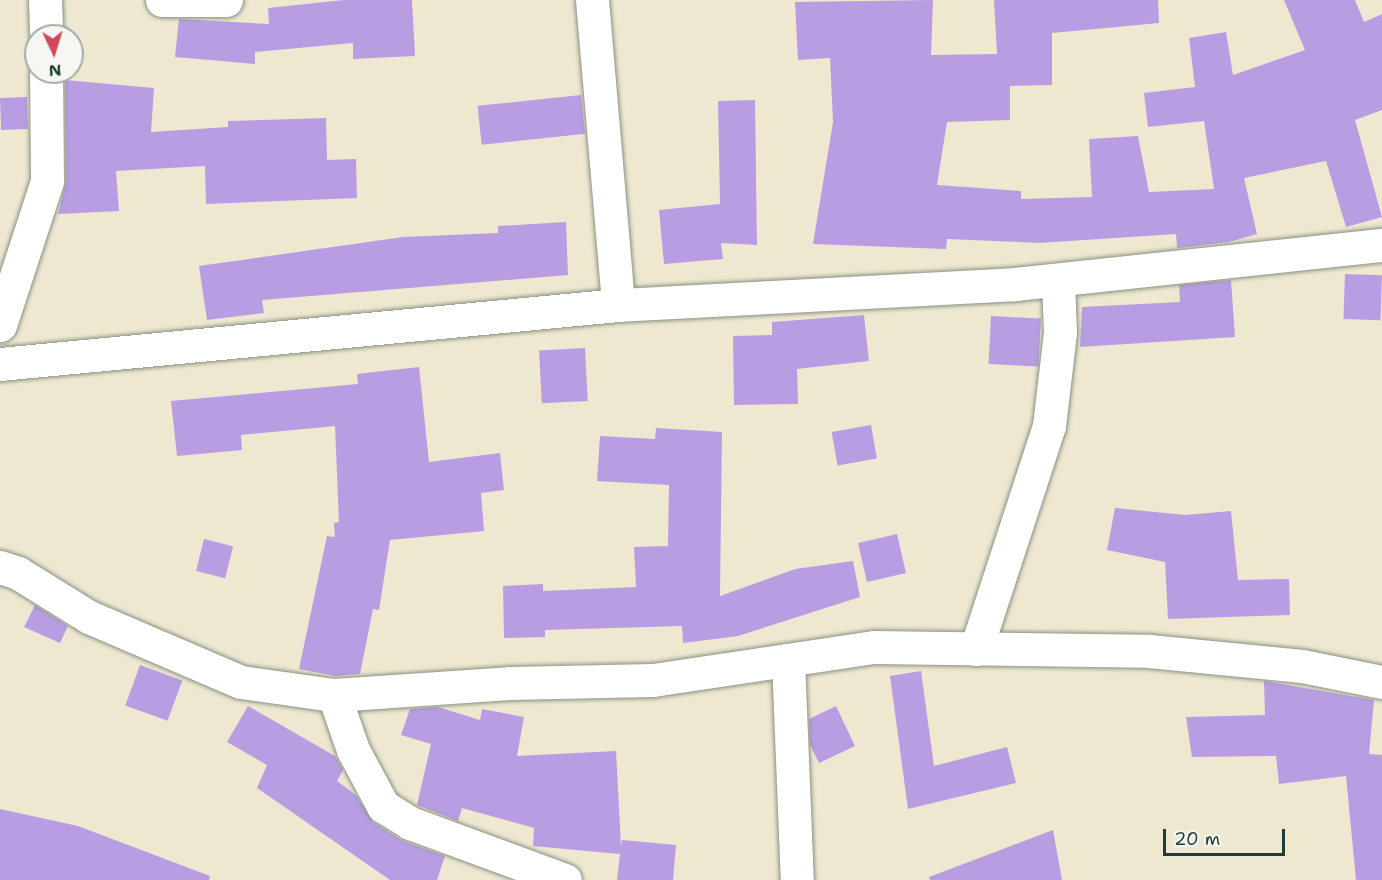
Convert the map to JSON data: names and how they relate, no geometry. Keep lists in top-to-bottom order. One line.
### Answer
{"scale_bar":"20 m","north":"bottom"}
